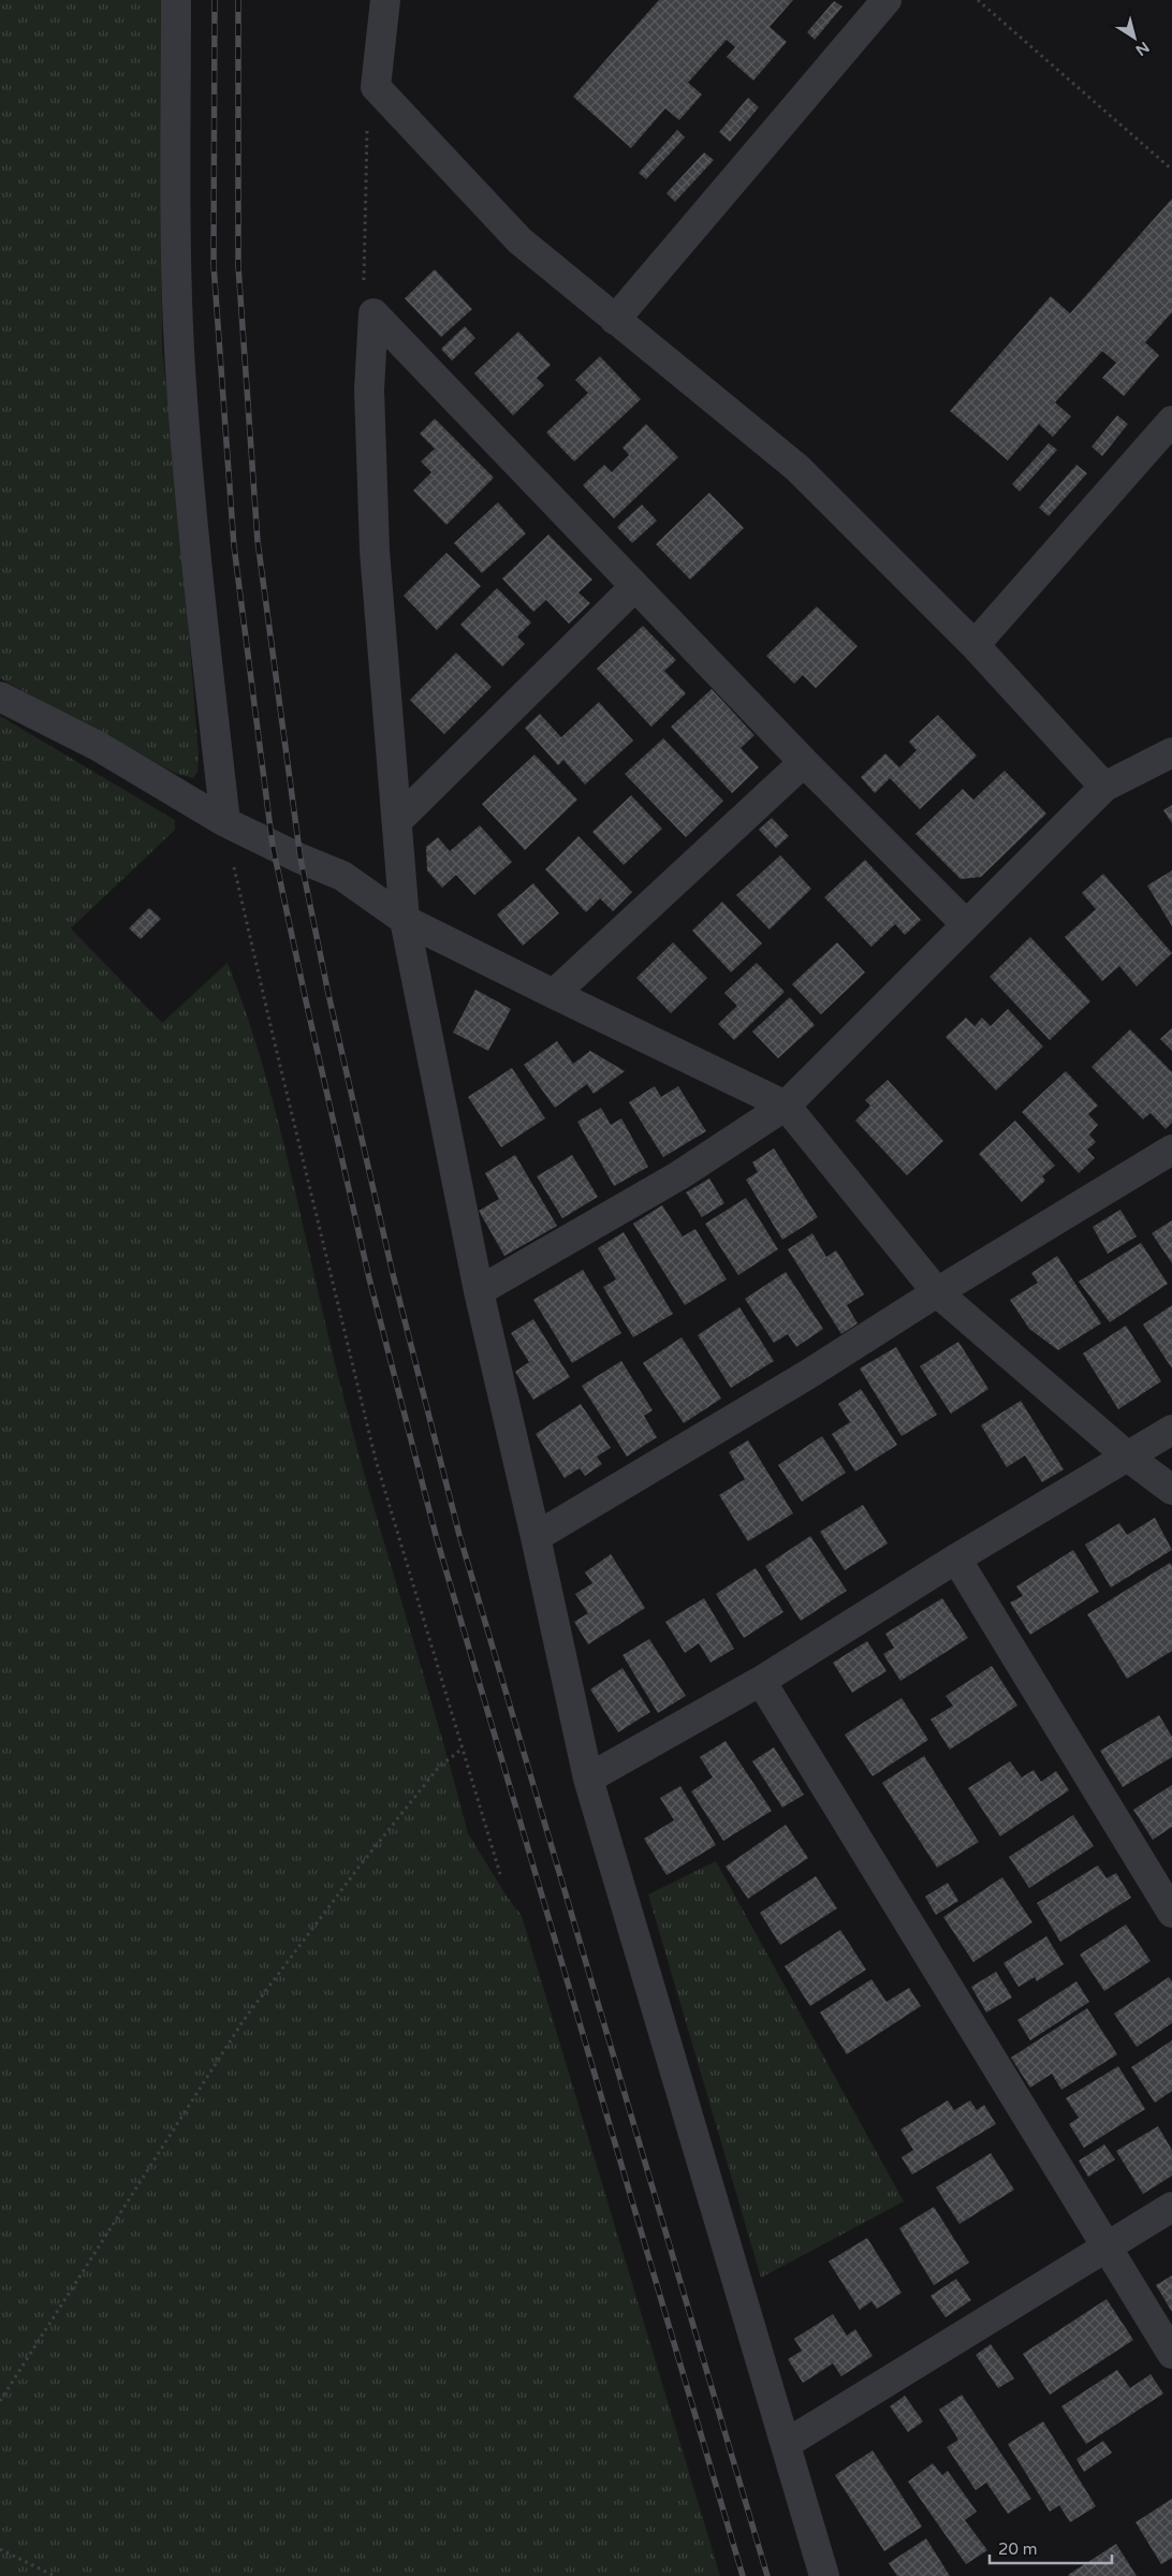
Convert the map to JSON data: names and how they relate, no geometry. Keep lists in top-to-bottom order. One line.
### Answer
{"scale_bar":"20 m","north":"bottom right"}
